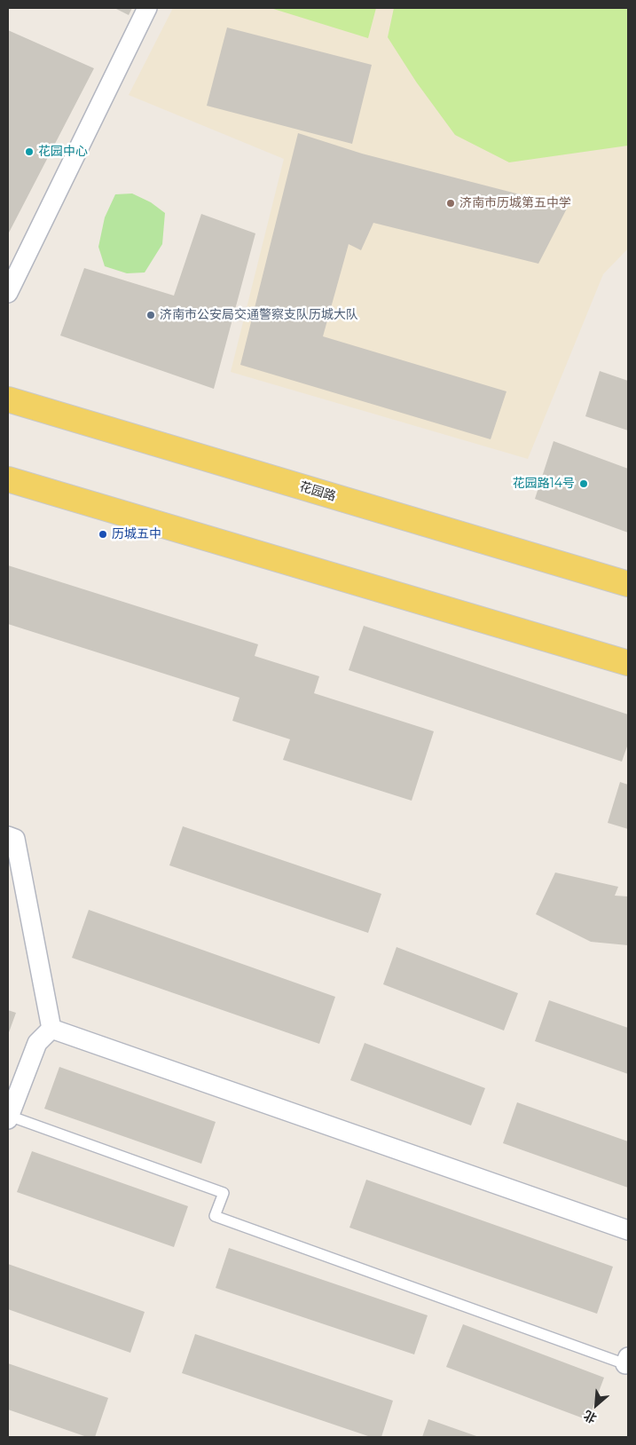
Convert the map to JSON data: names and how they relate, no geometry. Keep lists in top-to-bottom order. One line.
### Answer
{"streets":{"main road":["花园路"]},"places":["花园中心","济南市历城第五中学","济南市公安局交通警察支队历城大队","花园路14号","历城五中"],"north":"bottom left"}
